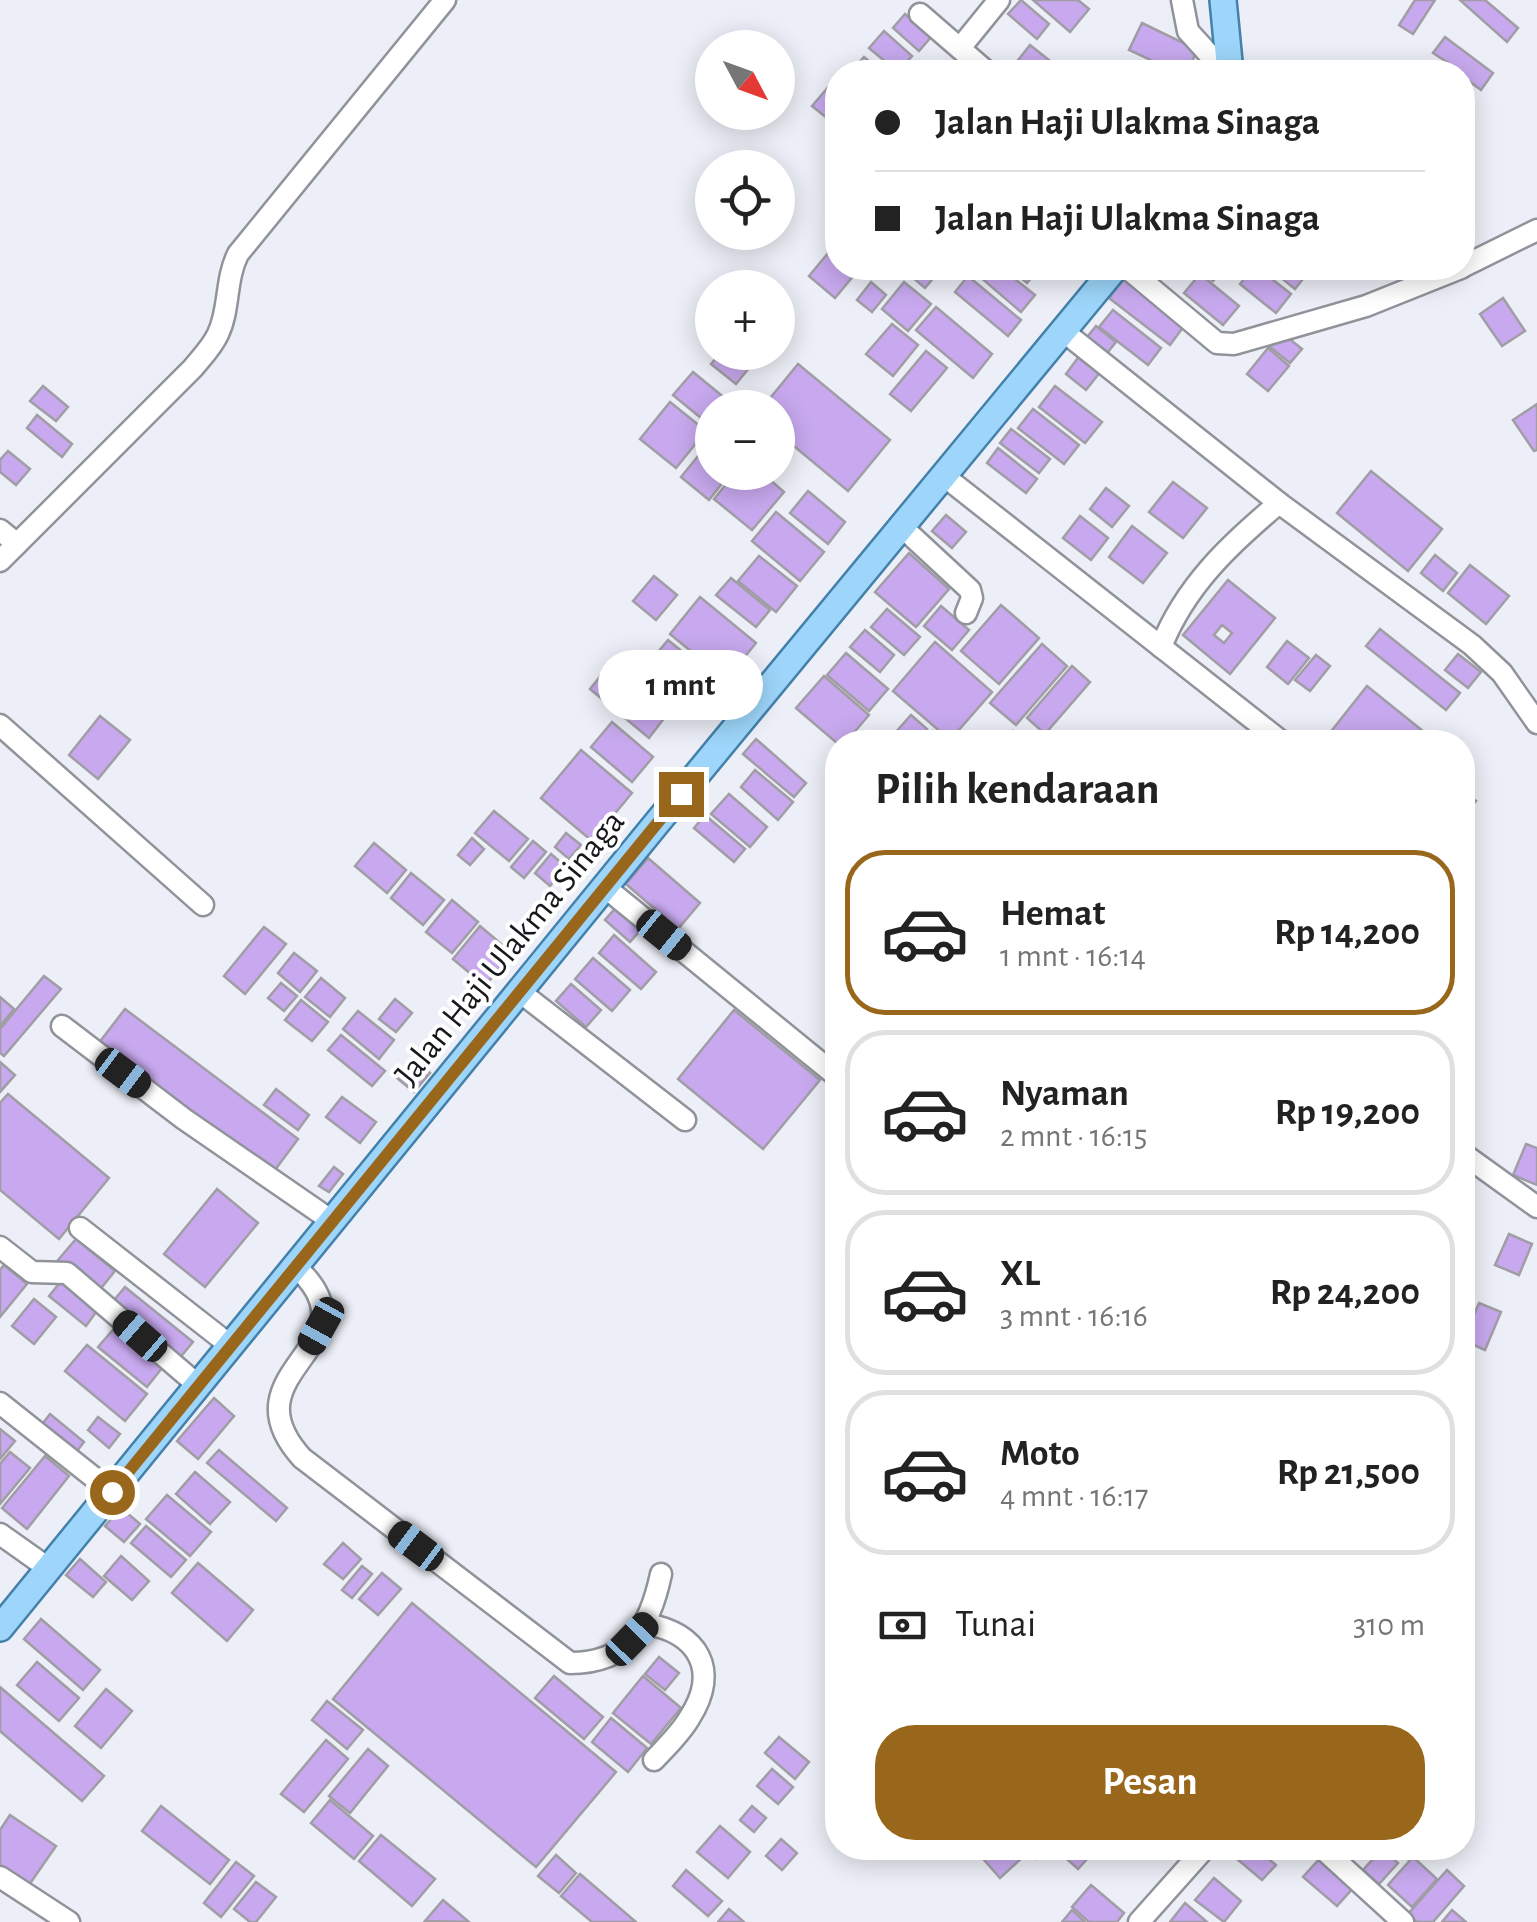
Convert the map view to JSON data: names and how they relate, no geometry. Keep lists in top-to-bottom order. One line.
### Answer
{"streets":{"main road":["Jalan Haji Ulakma Sinaga"]},"north":"bottom right","page":{"map_buttons":["+","−"],"banner":["Jalan Haji Ulakma Sinaga","Jalan Haji Ulakma Sinaga"],"bubble":"1 mnt","heading":"Pilih kendaraan","list":[{"name":"Hemat","note":"1 mnt · 16:14","value":"Rp 14,200"},{"name":"Nyaman","note":"2 mnt · 16:15","value":"Rp 19,200"},{"name":"XL","note":"3 mnt · 16:16","value":"Rp 24,200"},{"name":"Moto","note":"4 mnt · 16:17","value":"Rp 21,500"}],"pay":["Tunai","310 m"],"buttons":"Pesan"}}
